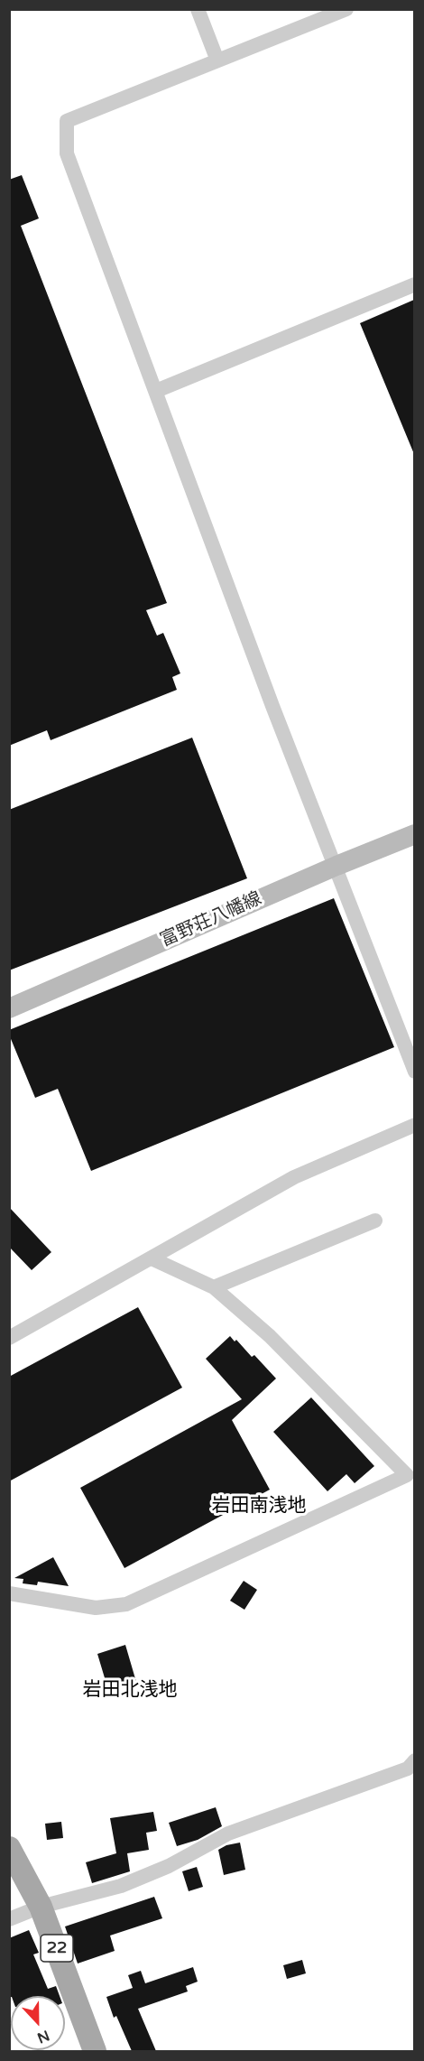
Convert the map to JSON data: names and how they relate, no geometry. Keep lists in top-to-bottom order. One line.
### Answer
{"streets":{"main road":["富野荘八幡線","22"]},"districts":["岩田南浅地","岩田北浅地"],"north":"bottom"}
